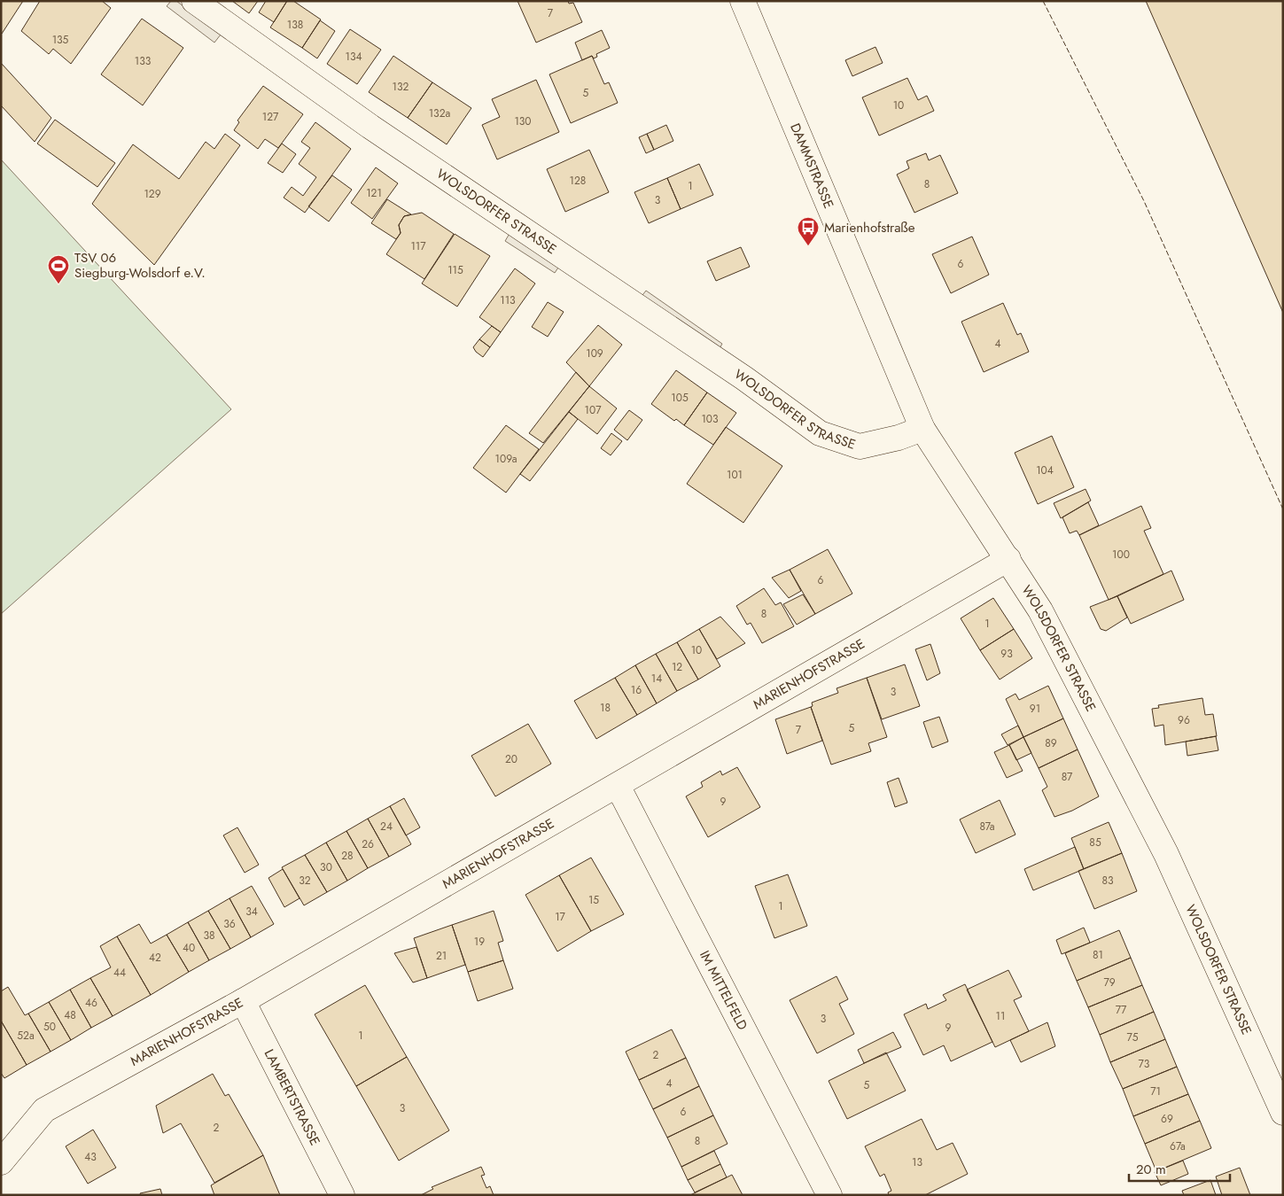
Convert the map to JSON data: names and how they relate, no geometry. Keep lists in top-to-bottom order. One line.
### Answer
{"streets":{"street":["DAMMSTRASSE","WOLSDORFER STRASSE","MARIENHOFSTRASSE","IM MITTELFELD","LAMBERTSTRASSE"]},"crossings":[["DAMMSTRASSE","WOLSDORFER STRASSE"],["WOLSDORFER STRASSE","MARIENHOFSTRASSE"],["MARIENHOFSTRASSE","IM MITTELFELD"],["MARIENHOFSTRASSE","LAMBERTSTRASSE"]],"places":{"bus stop":["Marienhofstraße"],"sports":["TSV 06 Siegburg-Wolsdorf e.V."]},"house_numbers":["7","138","135","134","133","132","5","10","132a","127","130","128","8","1","121","129","3","117","6","115","113","4","109","105","107","103","109a","104","101","100","6","8","1","10","93","12","14","16","3","18","91","96","5","7","89","20","87","9","24","87a","85","26","28","30","32","83","15","1","34","17","36","38","19","40","81","21","42","44","79","46","77","48","11","3","50","9","52a","1","75","2","73","4","5","71","3","6","69","2","8","67a","43","13"],"scale_bar":"20 m"}
